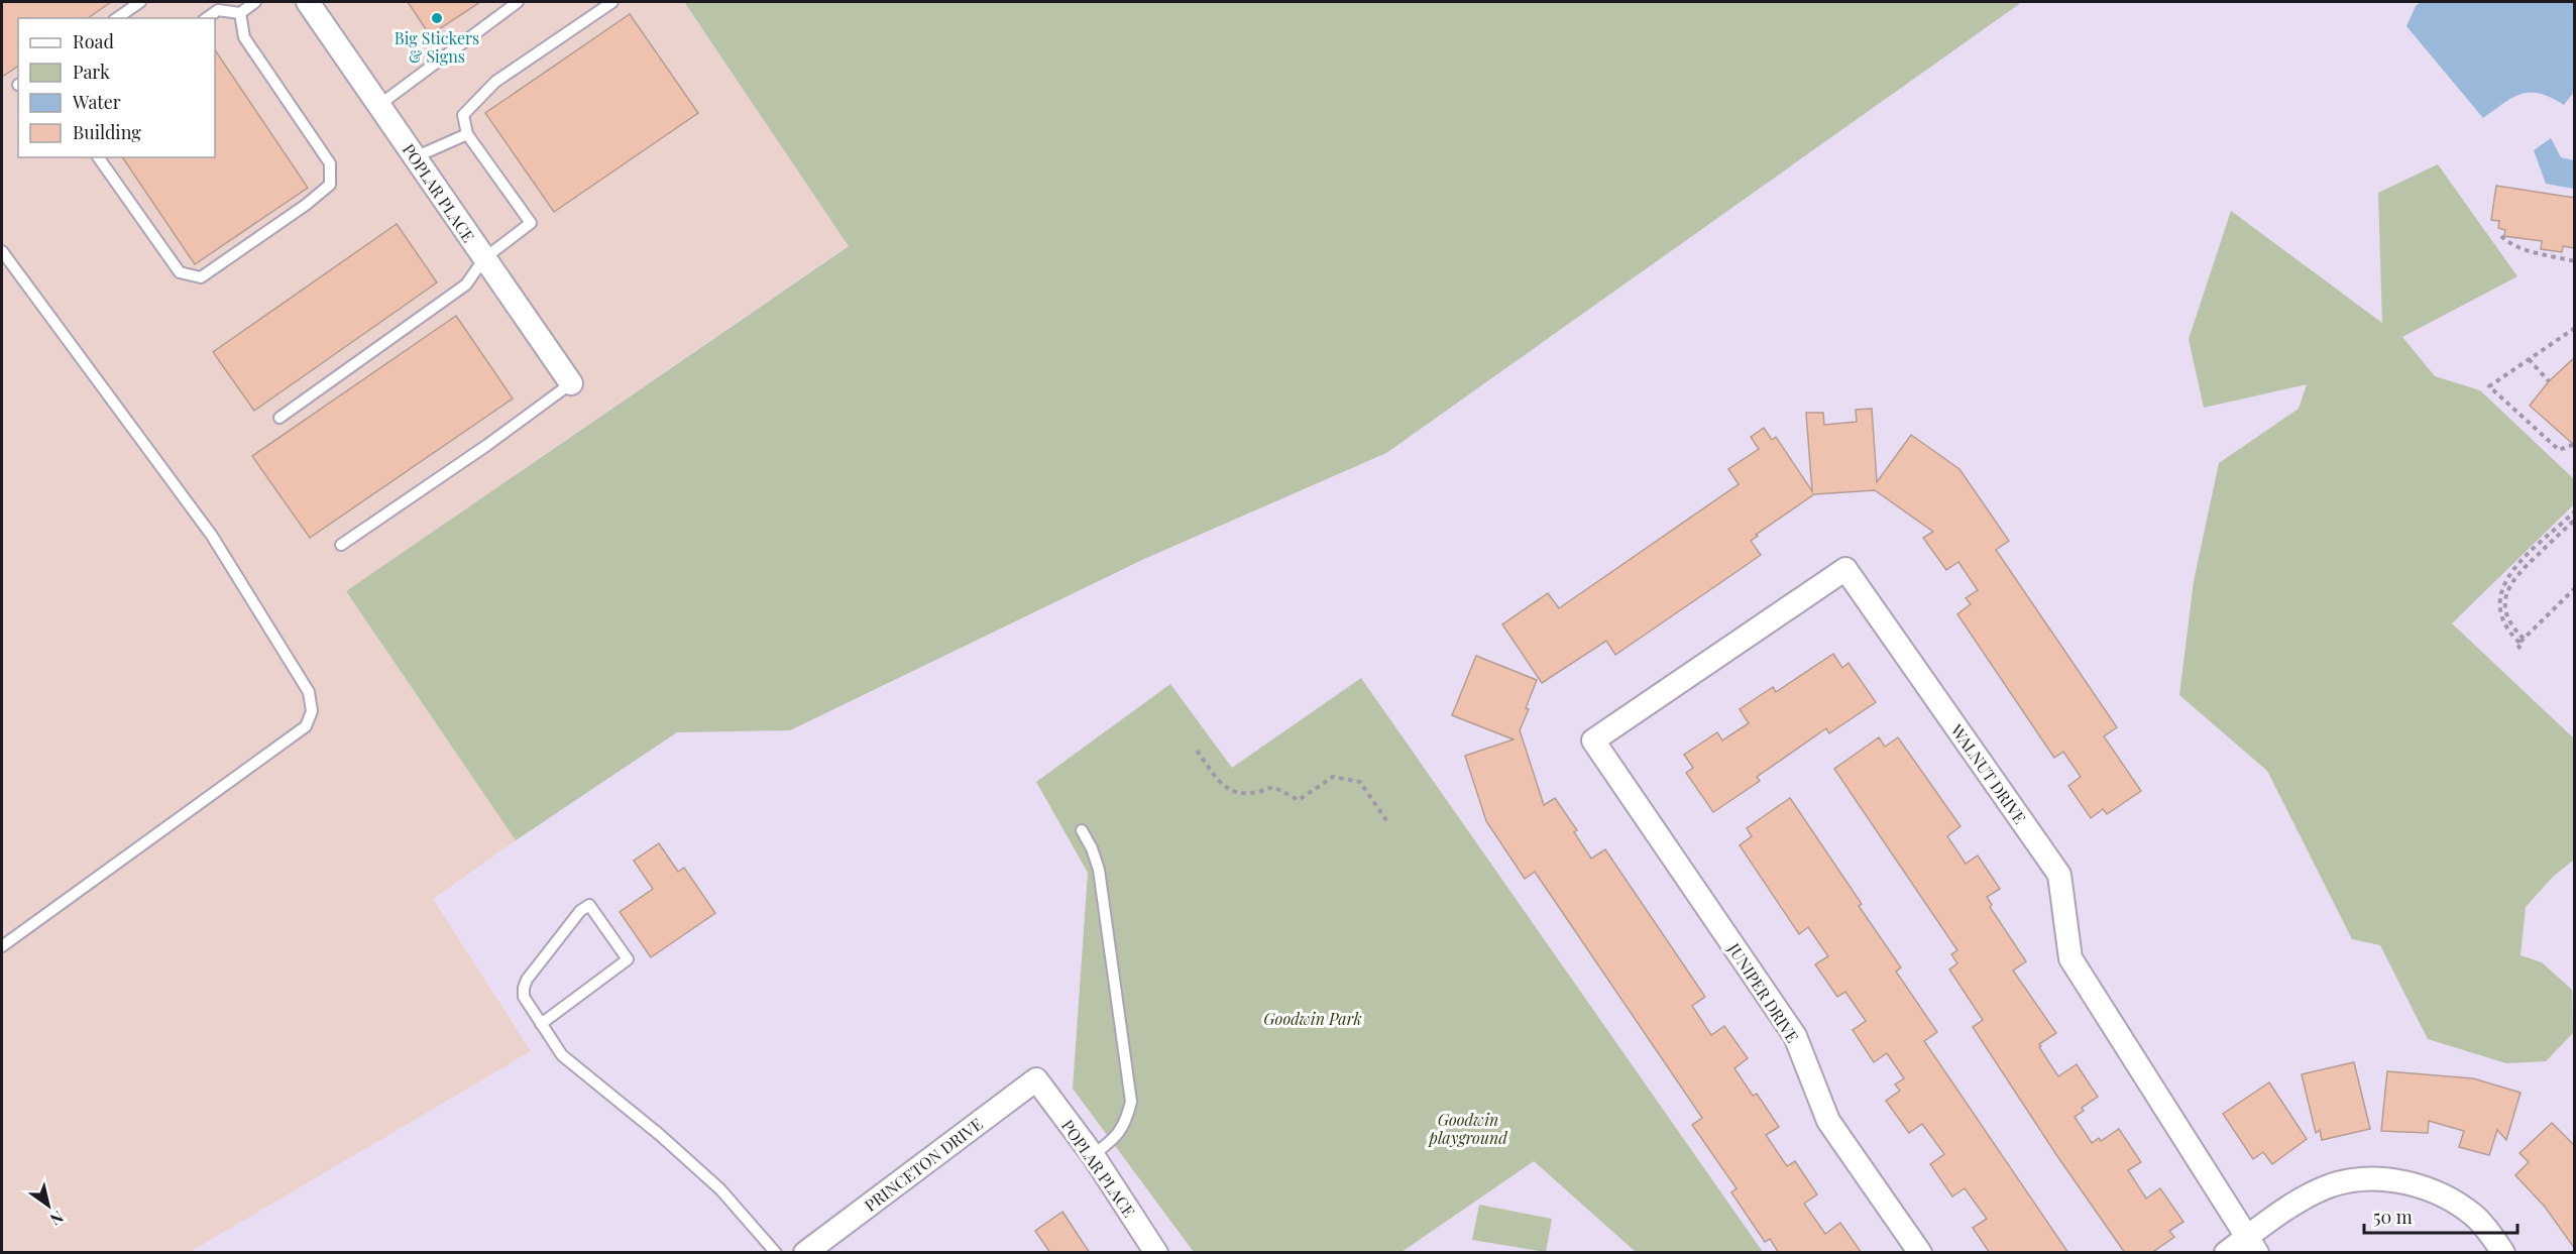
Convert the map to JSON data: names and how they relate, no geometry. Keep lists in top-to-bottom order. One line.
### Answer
{"streets":{"street":["POPLAR PLACE","WALNUT DRIVE","JUNIPER DRIVE","PRINCETON DRIVE"]},"crossings":[["POPLAR PLACE","PRINCETON DRIVE"],["WALNUT DRIVE","JUNIPER DRIVE"]],"parks":["Goodwin Park","Goodwin playground"],"places":["Big Stickers & Signs"],"legend":["Road","Park","Water","Building"],"scale_bar":"50 m","north":"bottom right"}
